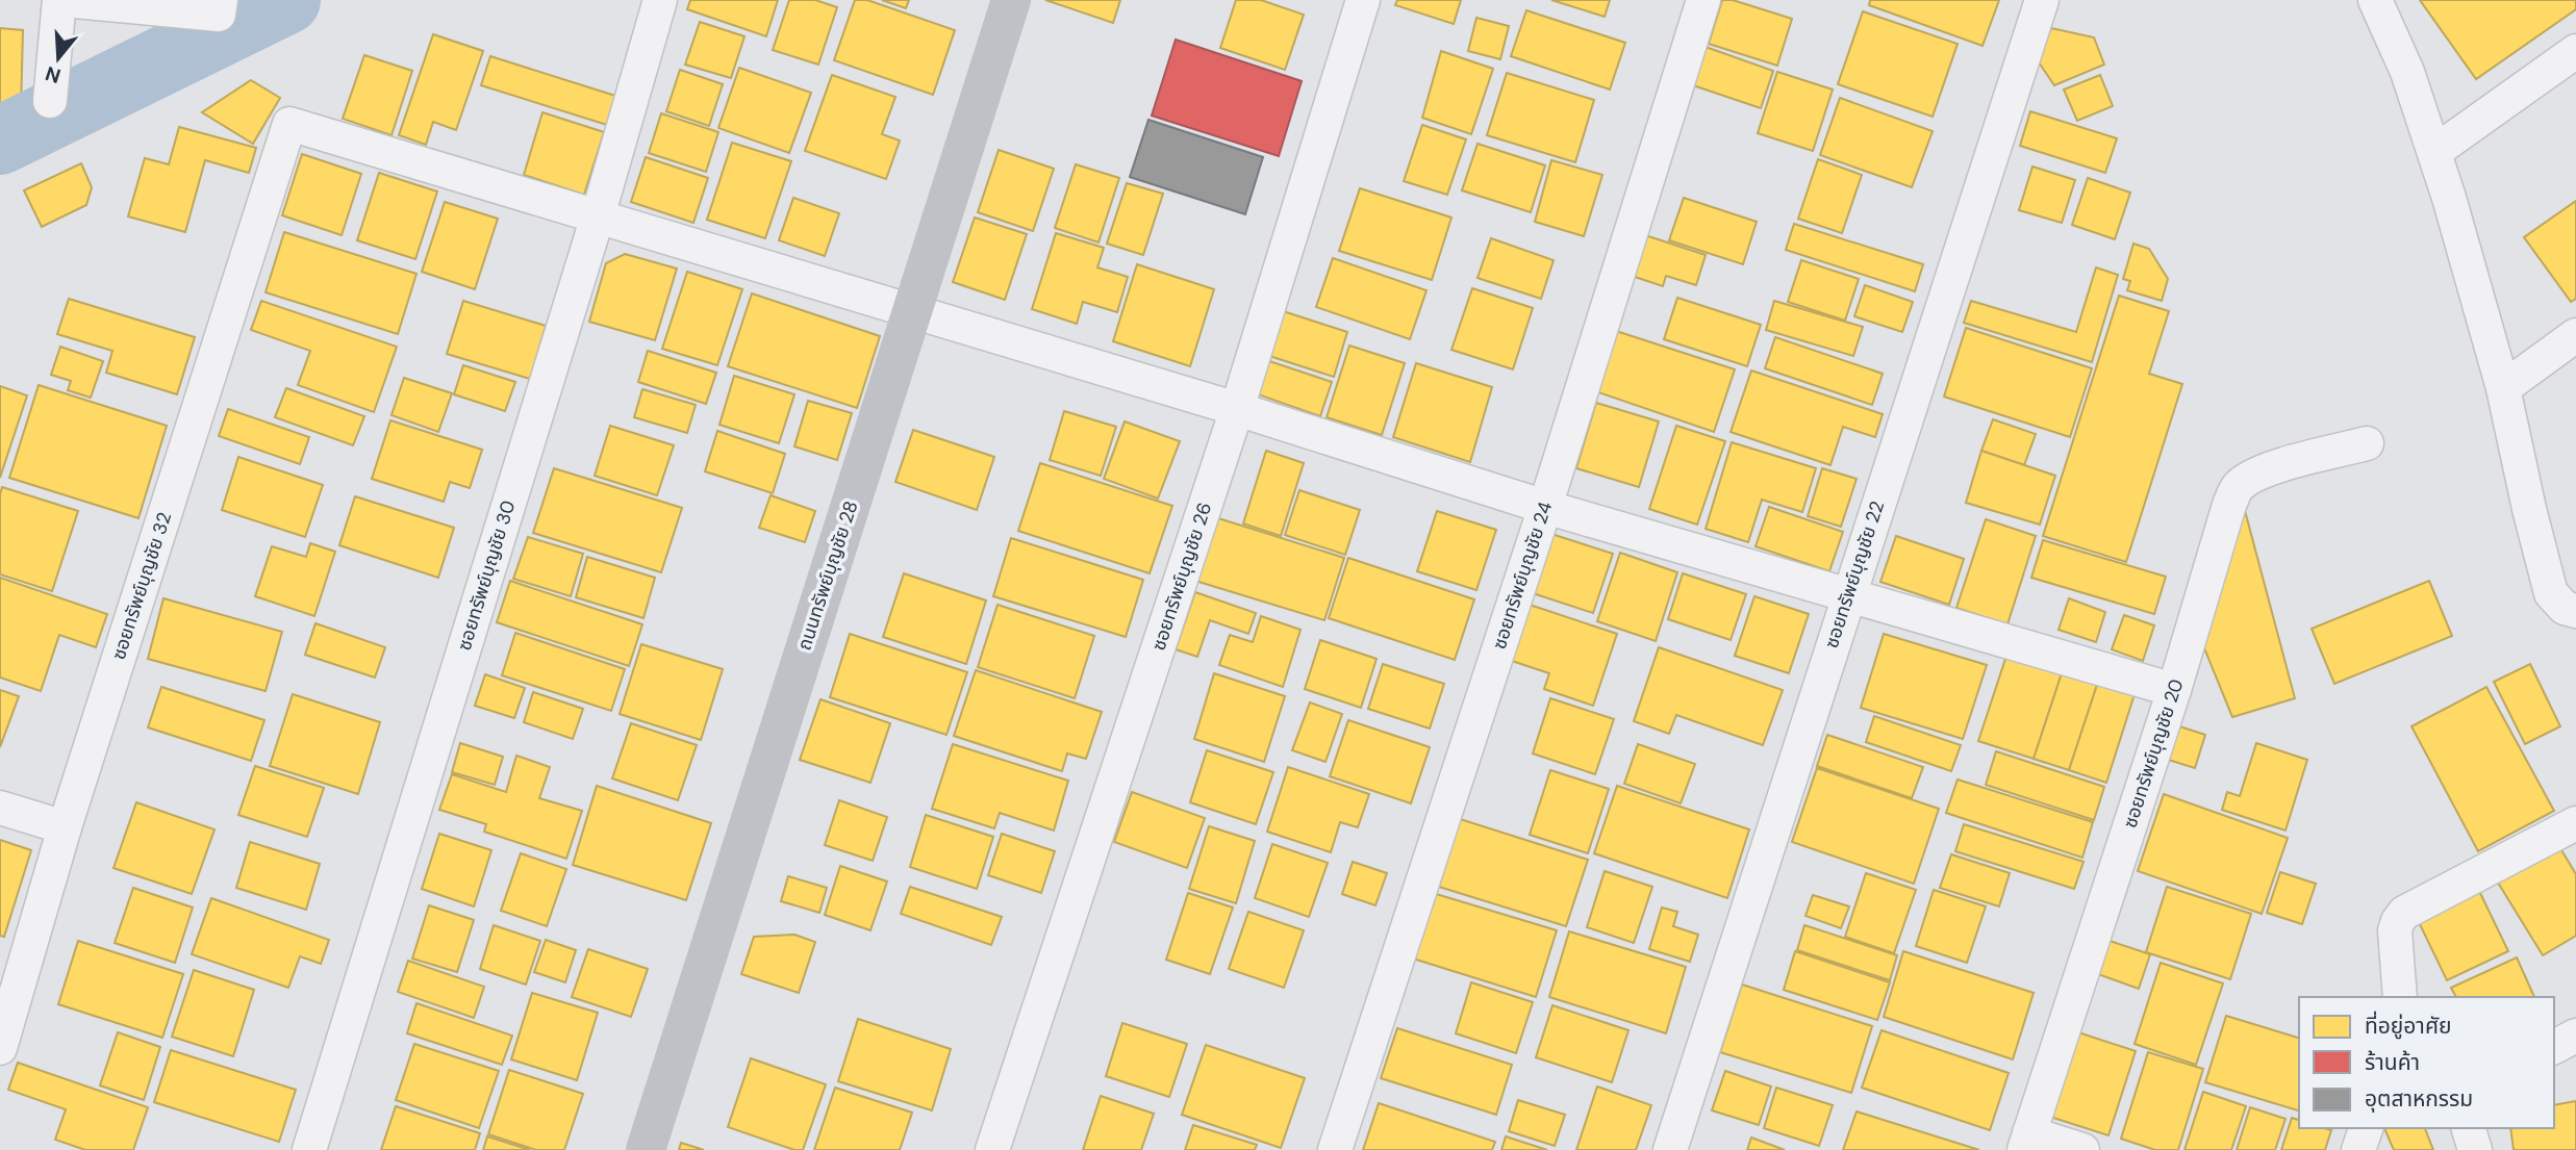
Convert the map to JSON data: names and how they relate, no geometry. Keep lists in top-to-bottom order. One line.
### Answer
{"streets":{"street":["ซอยทรัพย์บุญชัย 22","ซอยทรัพย์บุญชัย 30","ถนนทรัพย์บุญชัย 28","ซอยทรัพย์บุญชัย 24","ซอยทรัพย์บุญชัย 26","ซอยทรัพย์บุญชัย 32","ซอยทรัพย์บุญชัย 20"]},"crossings":[["ซอยทรัพย์บุญชัย 30","ซอยทรัพย์บุญชัย 32"]],"legend":["ที่อยู่อาศัย","ร้านค้า","อุตสาหกรรม"],"north":"bottom"}
